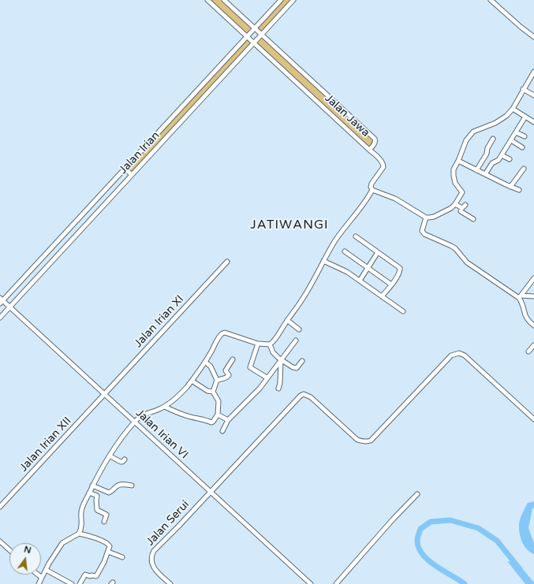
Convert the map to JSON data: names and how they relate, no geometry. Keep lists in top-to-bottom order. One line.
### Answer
{"streets":{"street":["Jalan Jawa","Jalan Irian","Jalan Irian XI","Jalan Irian VI","Jalan Irian XII","Jalan Serui"]},"crossings":[["Jalan Jawa","Jalan Irian"],["Jalan Irian","Jalan Irian VI"],["Jalan Irian XI","Jalan Irian VI"],["Jalan Irian XI","Jalan Irian XII"],["Jalan Irian VI","Jalan Irian XII"],["Jalan Irian VI","Jalan Serui"]],"districts":["JATIWANGI"],"north":"top"}
